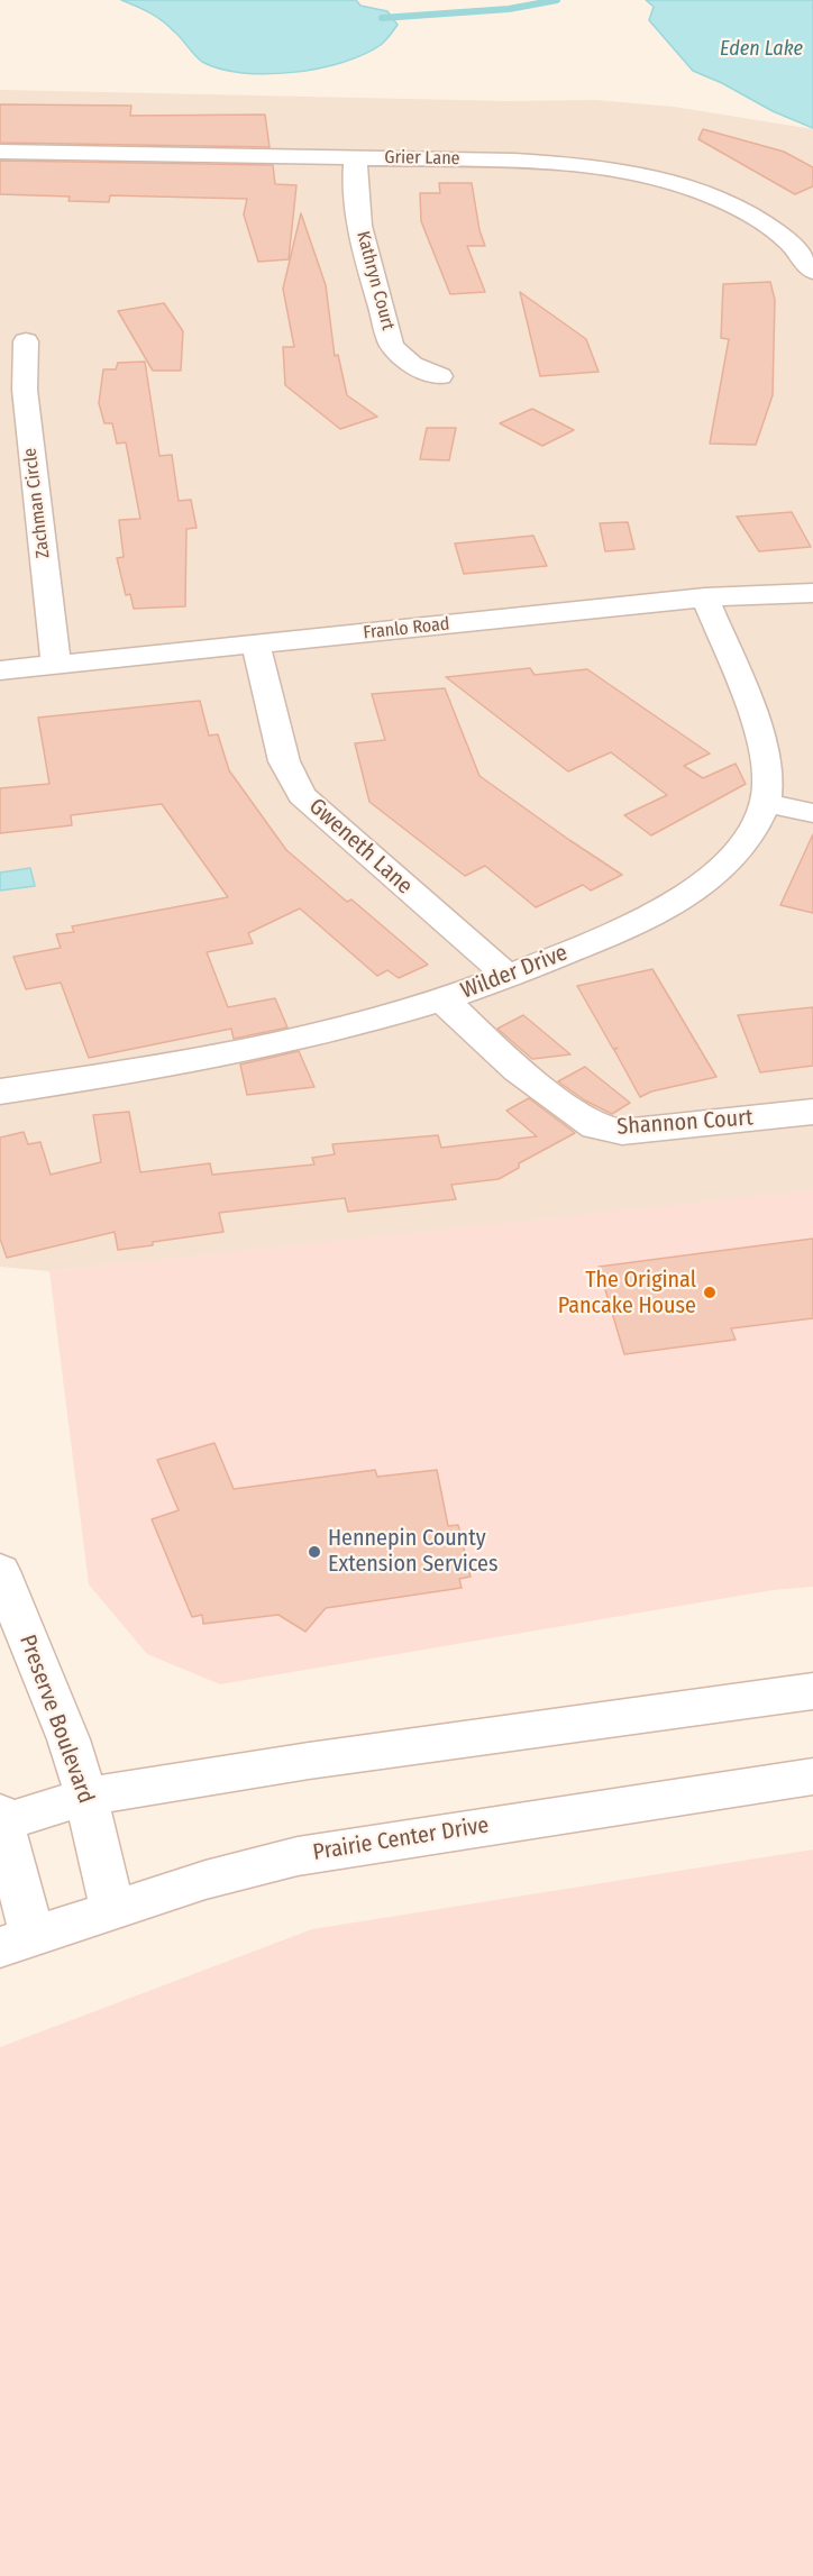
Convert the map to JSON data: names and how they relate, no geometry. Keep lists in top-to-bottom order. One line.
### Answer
{"streets":{"street":["Grier Lane","Kathryn Court","Zachman Circle","Franlo Road","Gweneth Lane","Wilder Drive","Shannon Court","Preserve Boulevard","Prairie Center Drive"]},"crossings":[["Grier Lane","Kathryn Court"],["Zachman Circle","Franlo Road"],["Franlo Road","Gweneth Lane"],["Franlo Road","Wilder Drive"],["Gweneth Lane","Wilder Drive"],["Wilder Drive","Shannon Court"],["Preserve Boulevard","Prairie Center Drive"]],"water":["Eden Lake"],"places":["The Original Pancake House","Hennepin County Extension Services"]}
